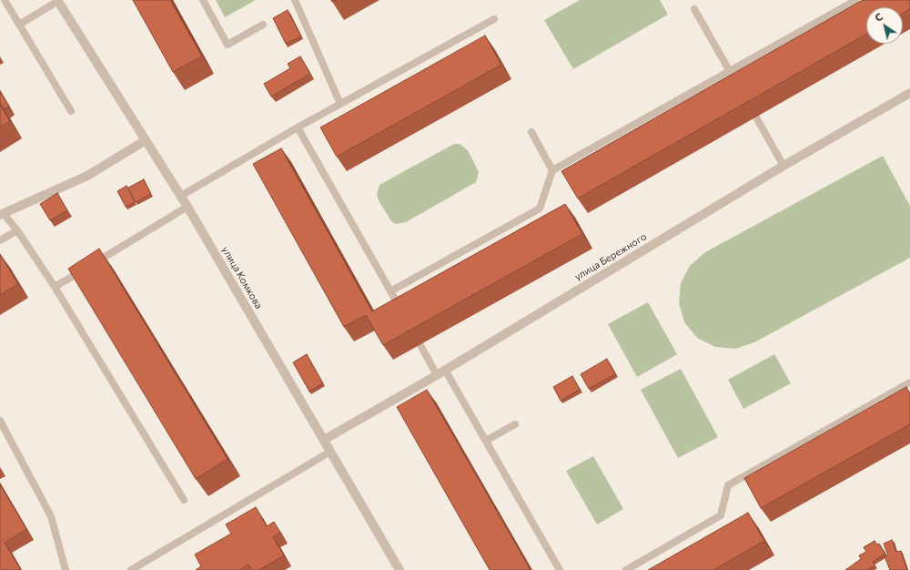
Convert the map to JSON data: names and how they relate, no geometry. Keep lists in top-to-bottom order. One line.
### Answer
{"streets":{"street":["улица Бережного","улица Комкова"]},"crossings":[["улица Бережного","улица Комкова"]],"north":"top left"}
